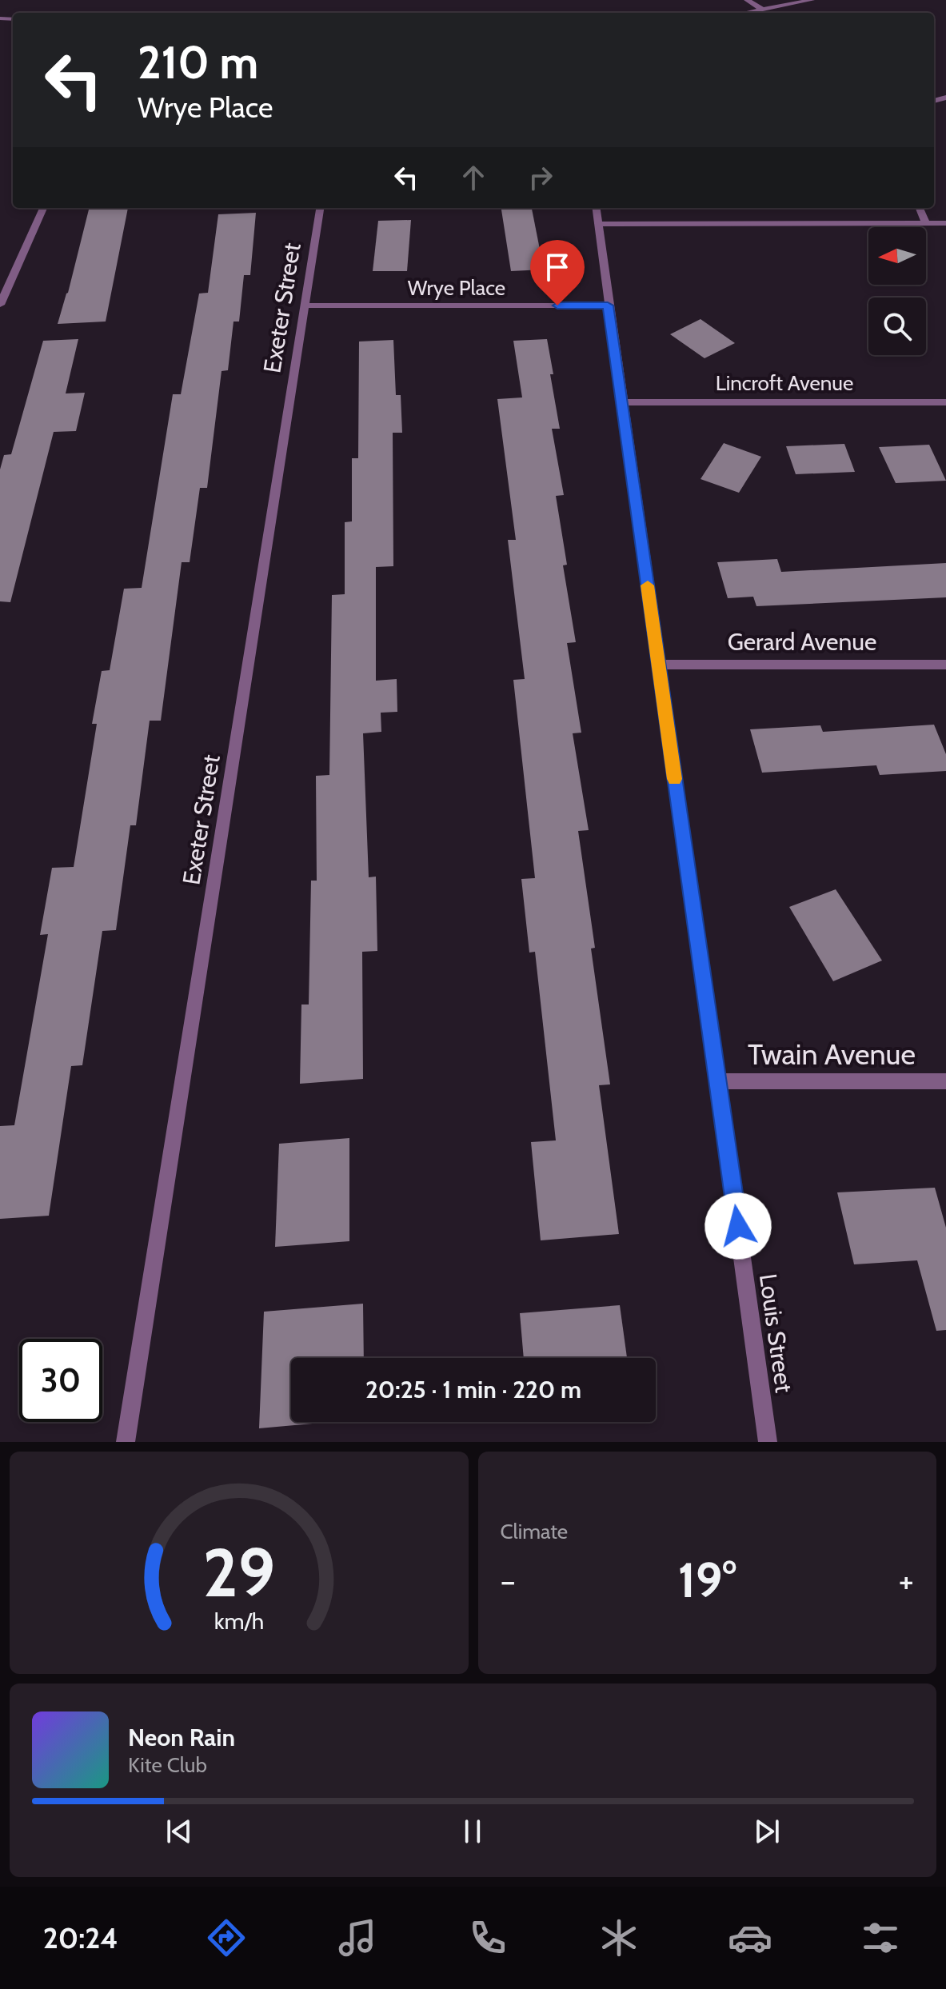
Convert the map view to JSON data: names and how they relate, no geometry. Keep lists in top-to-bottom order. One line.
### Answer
{"streets":{"street":["Wrye Place","Exeter Street","Lincroft Avenue","Gerard Avenue","Twain Avenue","Louis Street"]},"crossings":[["Wrye Place","Exeter Street"],["Wrye Place","Louis Street"],["Lincroft Avenue","Louis Street"],["Gerard Avenue","Louis Street"],["Twain Avenue","Louis Street"]],"north":"left","page":{"turn":["210 m","Wrye Place"],"limit":"30","trip":"20:25 · 1 min · 220 m","tile":"Climate","heat":["−","19°","+"],"song":["Neon Rain","Kite Club"],"tabs":"20:24","gauge":["29","km/h"]}}
